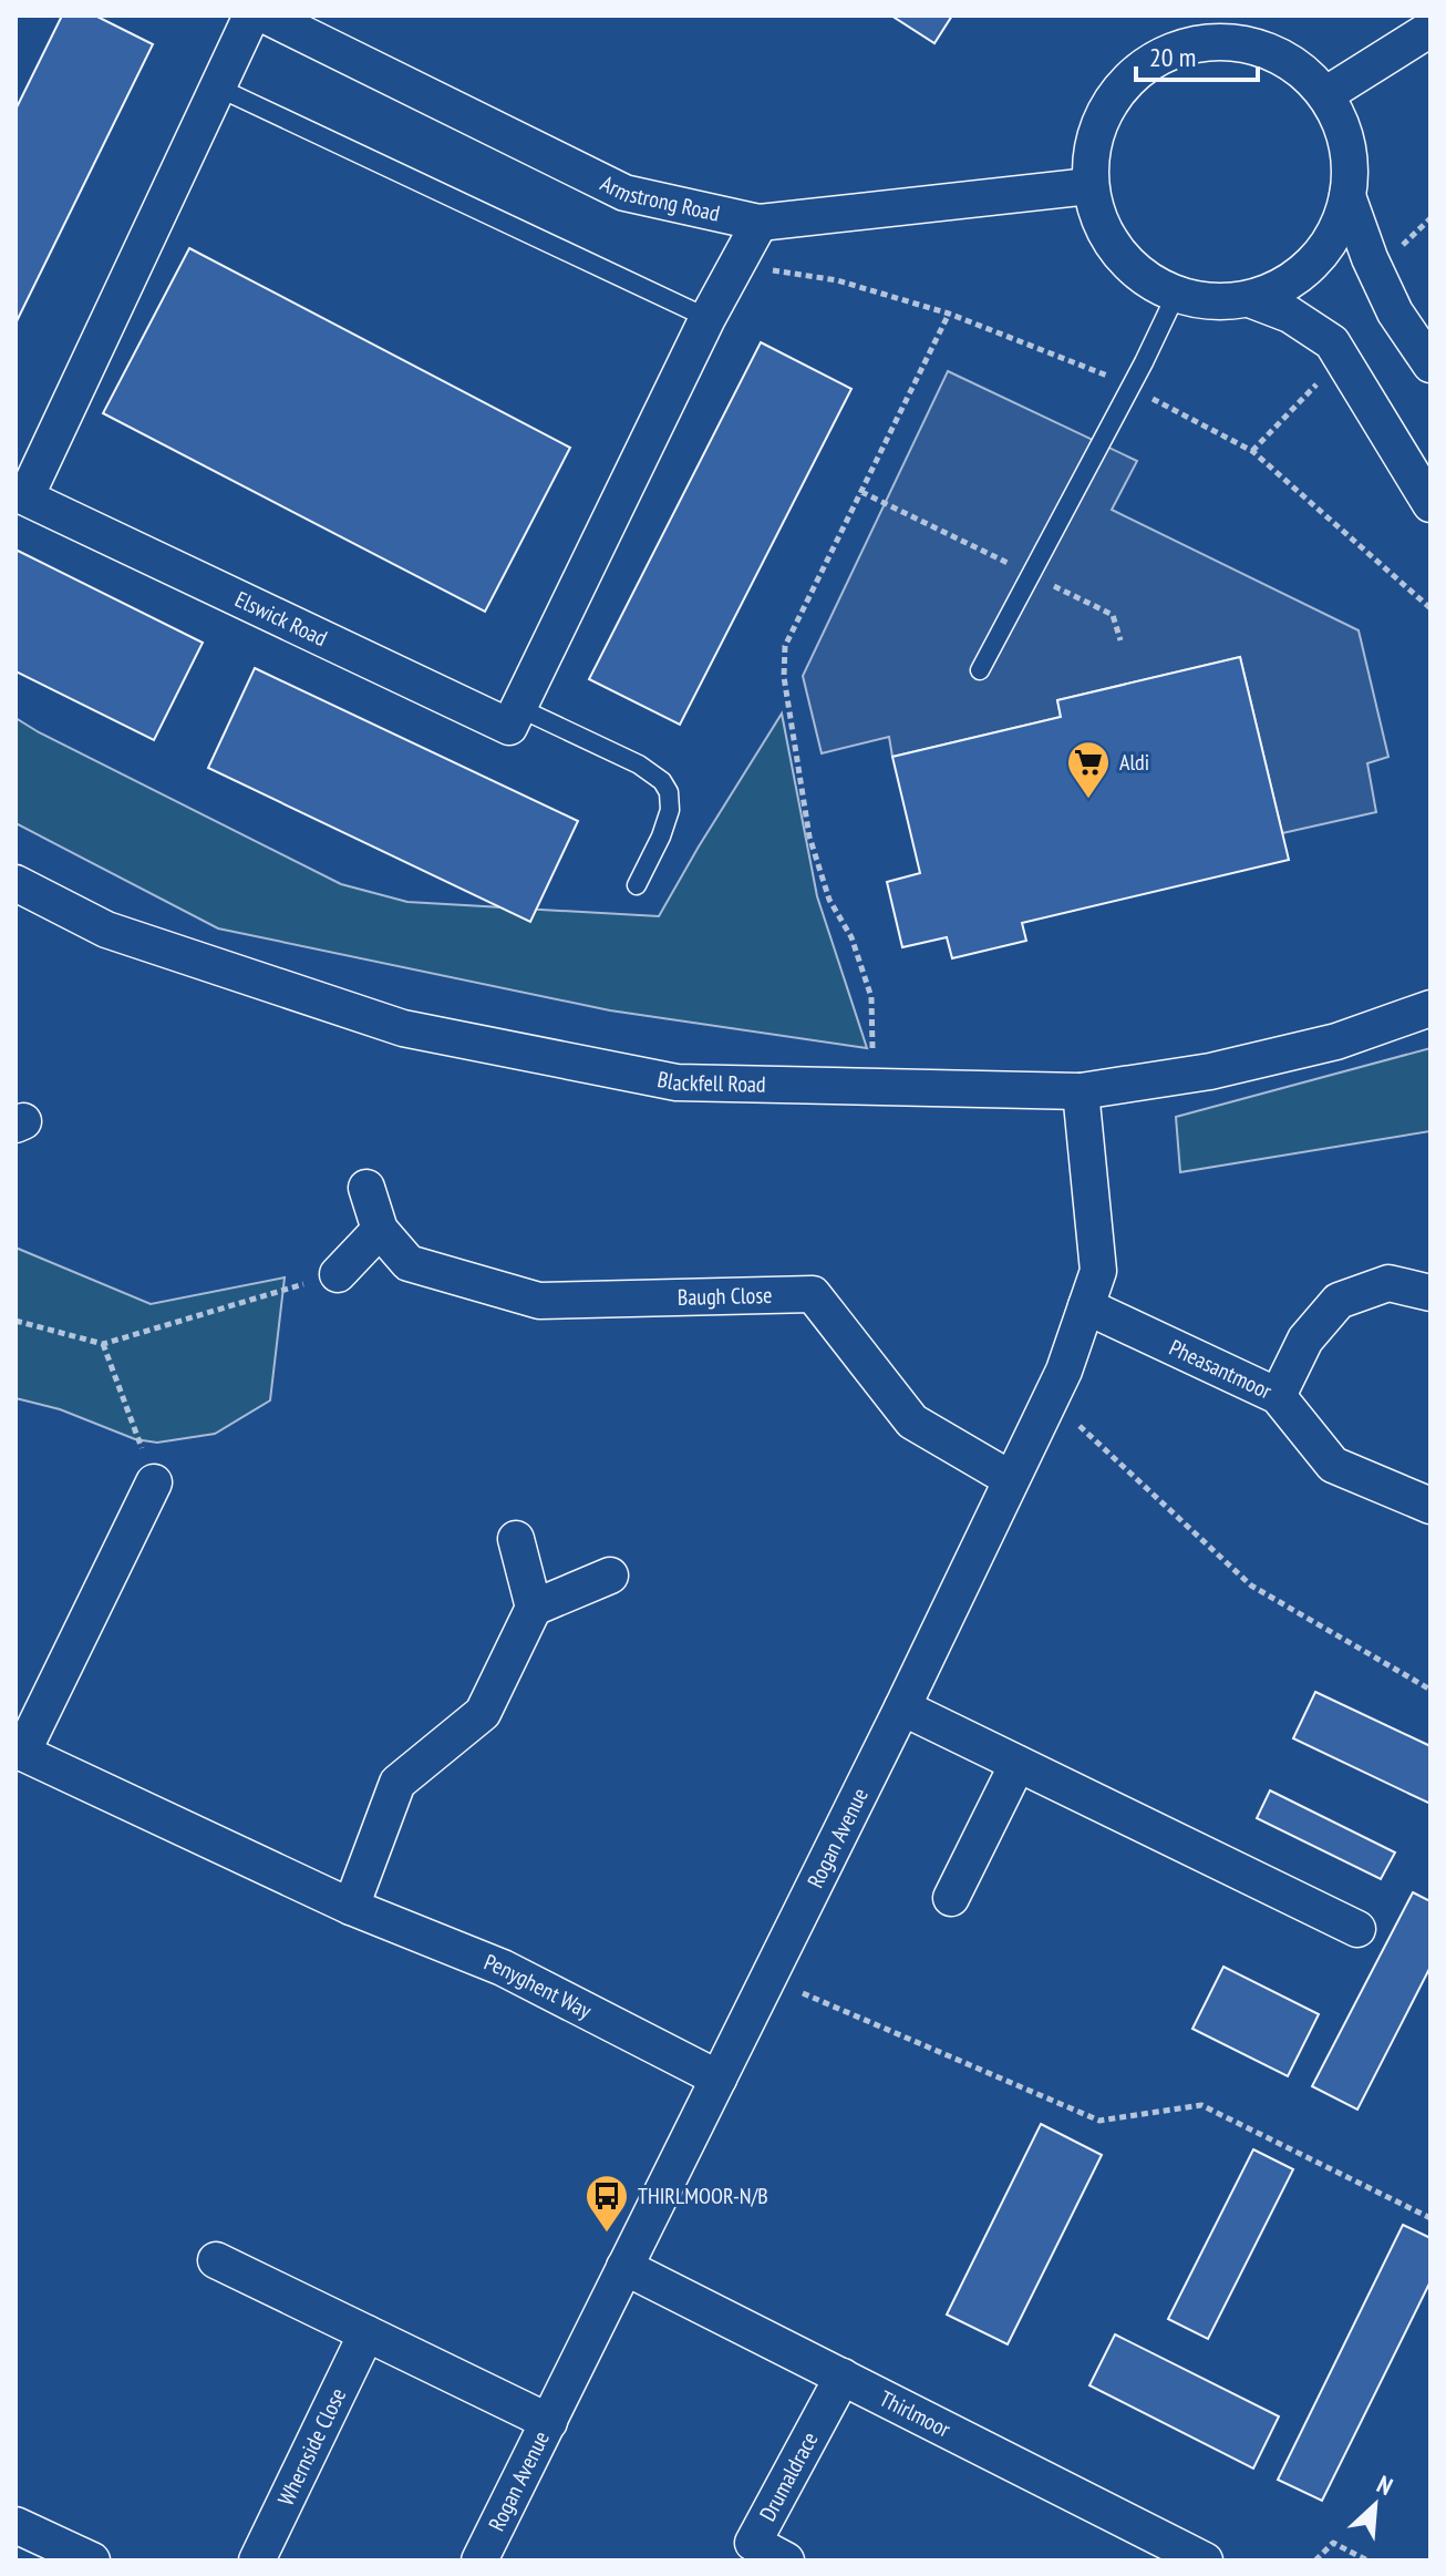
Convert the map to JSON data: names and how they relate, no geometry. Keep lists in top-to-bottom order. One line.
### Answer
{"streets":{"street":["Armstrong Road","Elswick Road","Blackfell Road","Baugh Close","Pheasantmoor","Rogan Avenue","Penyghent Way","Thirlmoor","Whernside Close","Drumaldrace"]},"crossings":[["Blackfell Road","Rogan Avenue"],["Baugh Close","Rogan Avenue"],["Pheasantmoor","Rogan Avenue"],["Rogan Avenue","Penyghent Way"],["Rogan Avenue","Thirlmoor"],["Thirlmoor","Drumaldrace"]],"places":{"supermarket":["Aldi"],"bus stop":["THIRLMOOR-N/B"]},"scale_bar":"20 m","north":"top right"}
